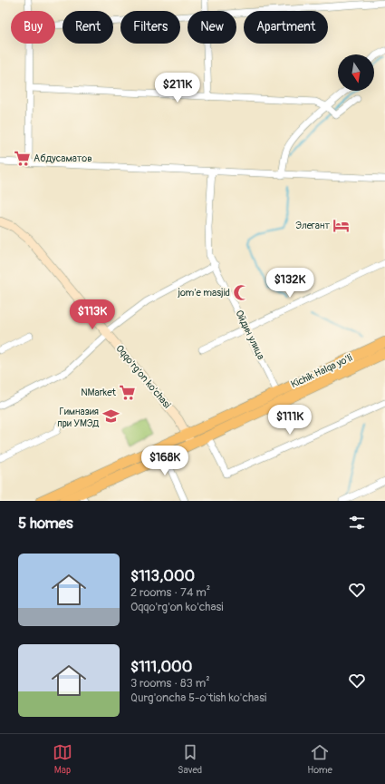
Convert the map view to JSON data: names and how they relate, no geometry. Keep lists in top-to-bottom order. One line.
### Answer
{"streets":{"highway":["Kichik Halqa yo'li"],"main road":["Oqqo'rg'on ko'chasi"],"street":["Ойдин улица"]},"crossings":[["Ойдин улица","Kichik Halqa yo'li"],["Kichik Halqa yo'li","Oqqo'rg'on ko'chasi"]],"places":{"supermarket":["Абдусаматов","NMarket"],"hotel":["Элегант"],"mosque":["jom'e masjid"],"school or university":["Гимназия при УМЭД"]},"north":"bottom","page":{"chip":["Buy","Rent","Filters","New","Apartment"],"price":["$211K","$132K","$113K","$111K","$168K"],"heading":"5 homes","list":[{"name":"$113,000","note":"2 rooms · 74 m² · Oqqo'rg'on ko'chasi"},{"name":"$111,000","note":"3 rooms · 83 m² · Qurg'oncha 5-o'tish ko'chasi"}],"tabs":["Map","Saved","Home"]}}
